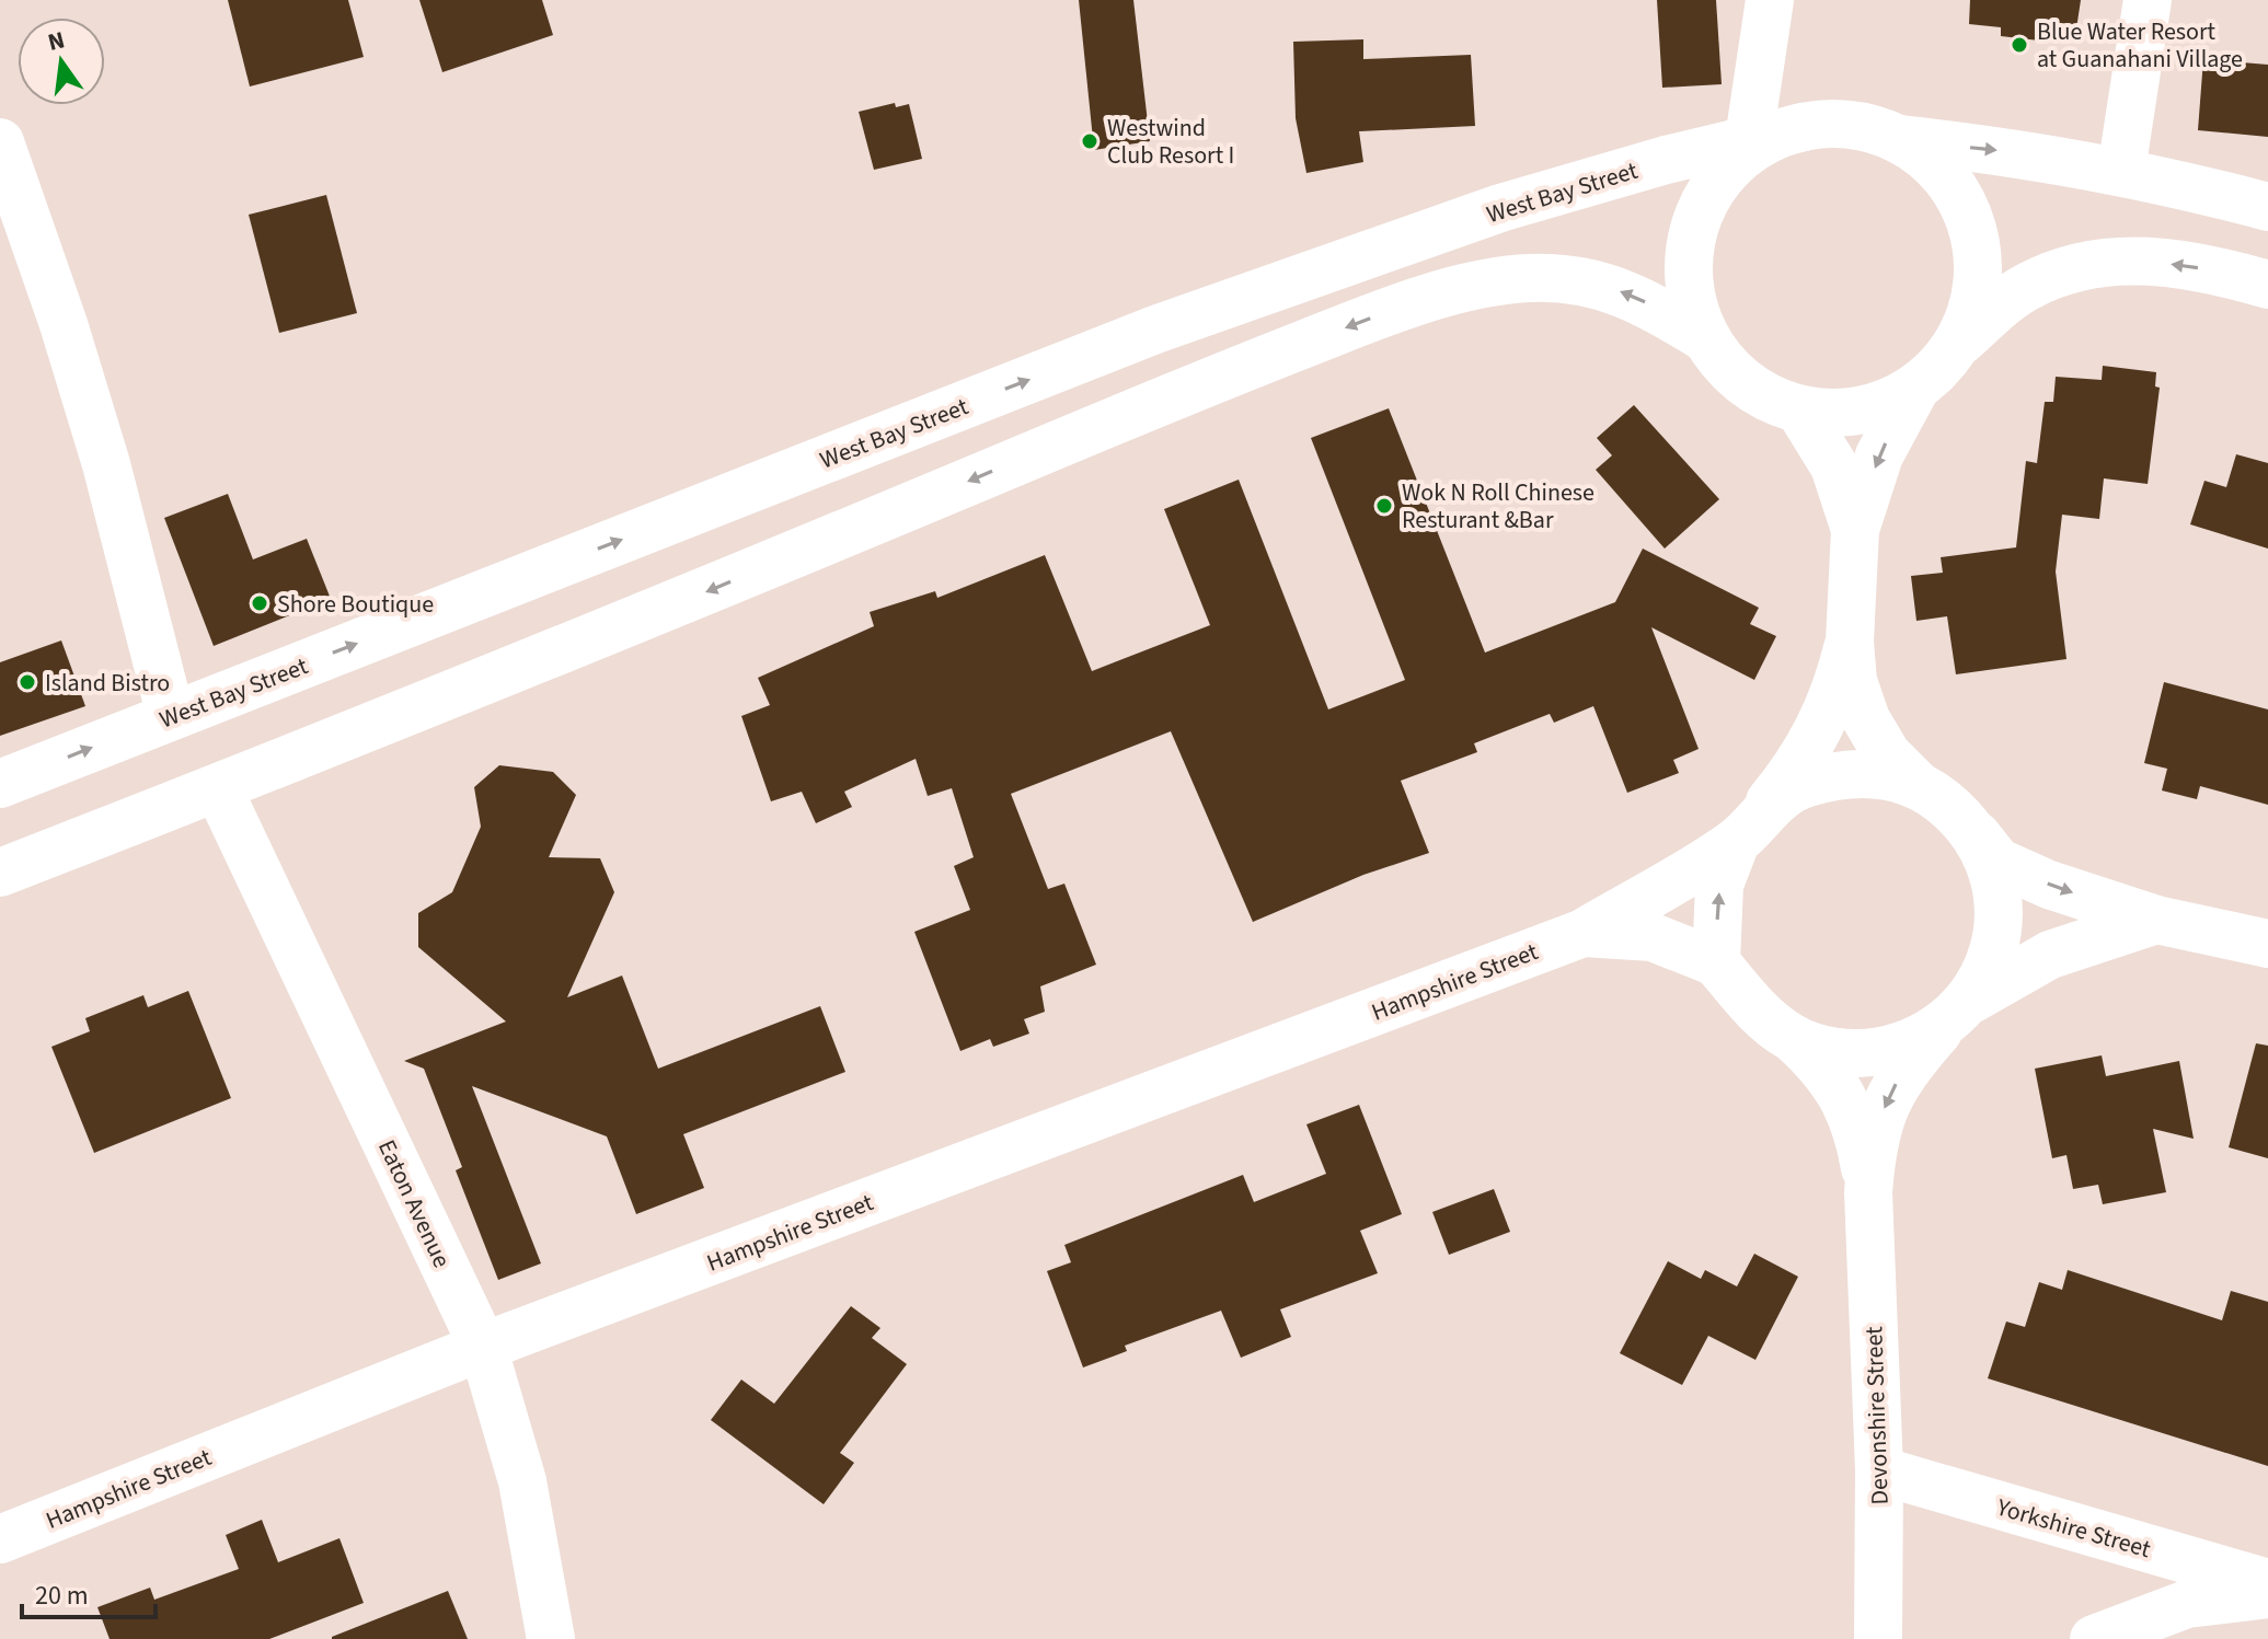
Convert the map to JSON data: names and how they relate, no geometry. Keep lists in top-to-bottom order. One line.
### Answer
{"streets":{"street":["West Bay Street","Hampshire Street","Eaton Avenue","Devonshire Street","Yorkshire Street"]},"crossings":[["Hampshire Street","Eaton Avenue"],["Hampshire Street","Devonshire Street"],["Devonshire Street","Yorkshire Street"]],"places":["Blue Water Resort at Guanahani Village","Westwind Club Resort I","Wok N Roll Chinese Resturant &Bar","Shore Boutique","Island Bistro"],"scale_bar":"20 m","north":"top"}
